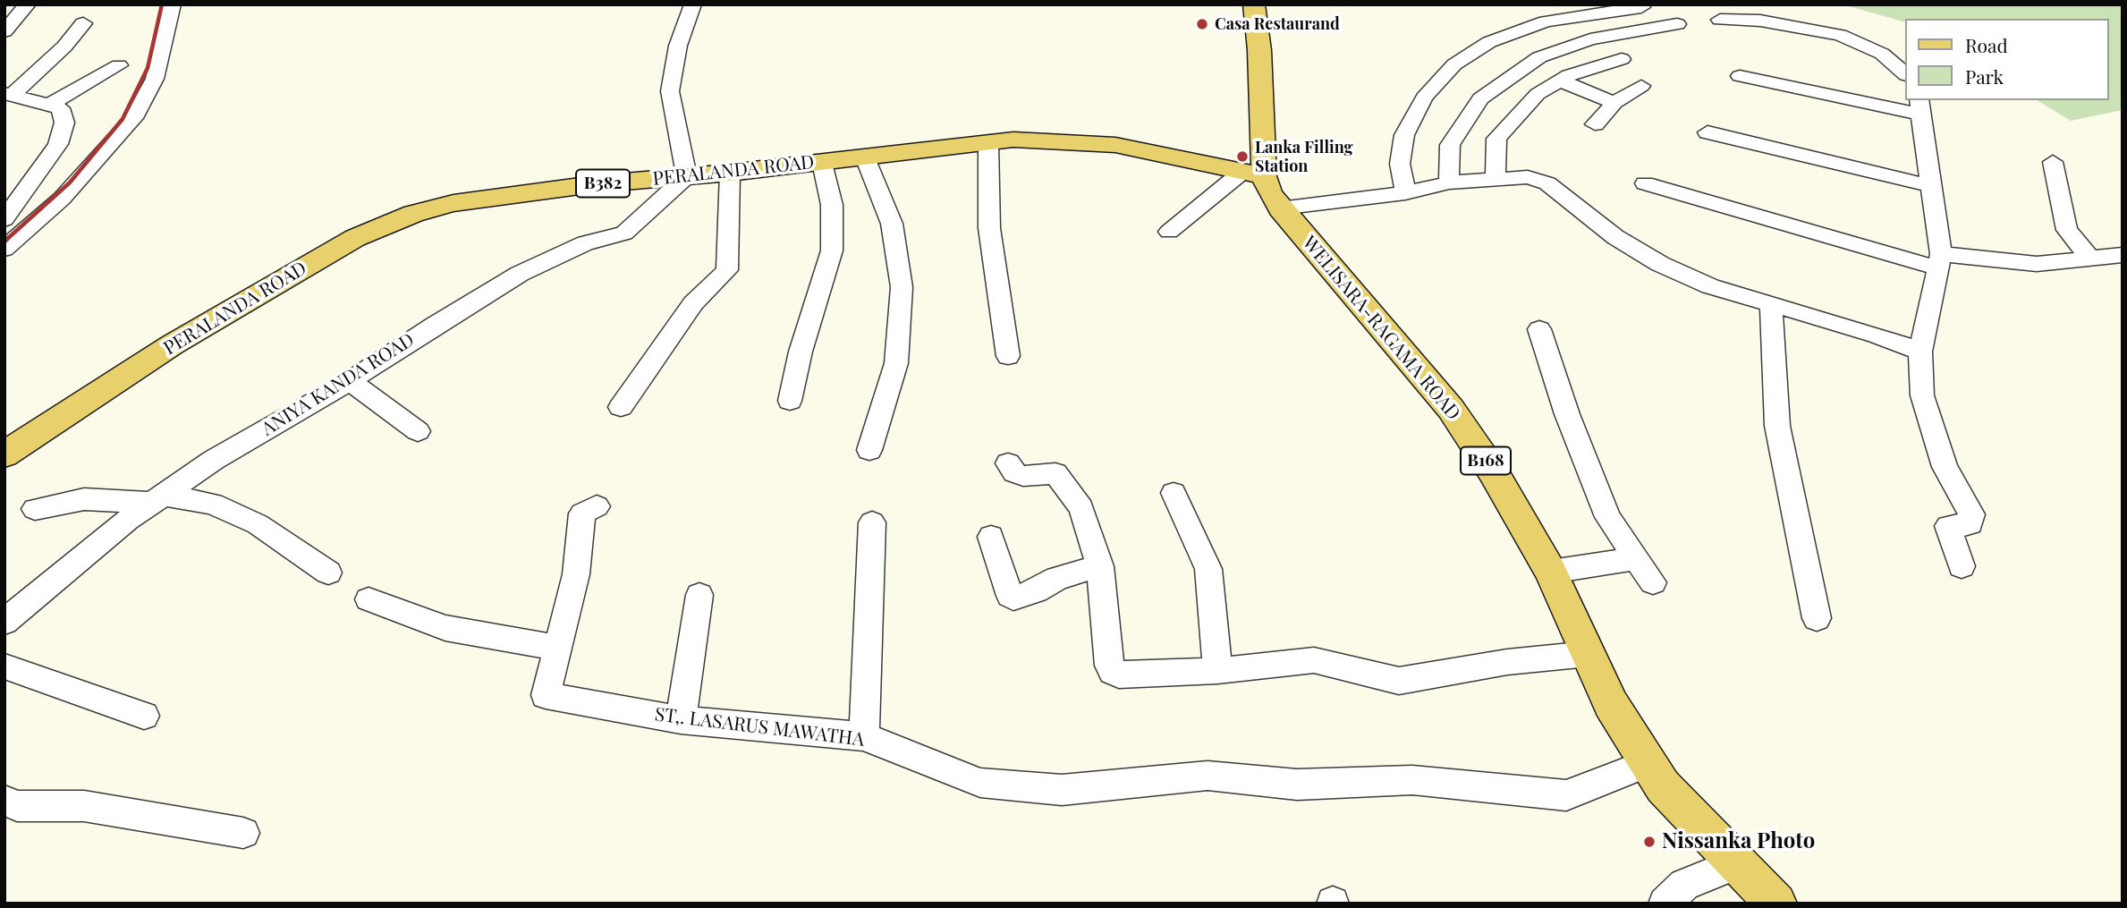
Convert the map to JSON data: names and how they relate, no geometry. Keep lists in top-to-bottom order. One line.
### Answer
{"streets":{"main road":["PERALANDA ROAD","B382","WELISARA-RAGAMA ROAD","B168"],"street":["ANIYA KANDA ROAD","ST,. LASARUS MAWATHA"]},"crossings":[["PERALANDA ROAD","WELISARA-RAGAMA ROAD"],["PERALANDA ROAD","ANIYA KANDA ROAD"],["WELISARA-RAGAMA ROAD","ST,. LASARUS MAWATHA"]],"places":["Casa Restaurand","Lanka Filling Station","Nissanka Photo"],"legend":["Road","Park"]}
